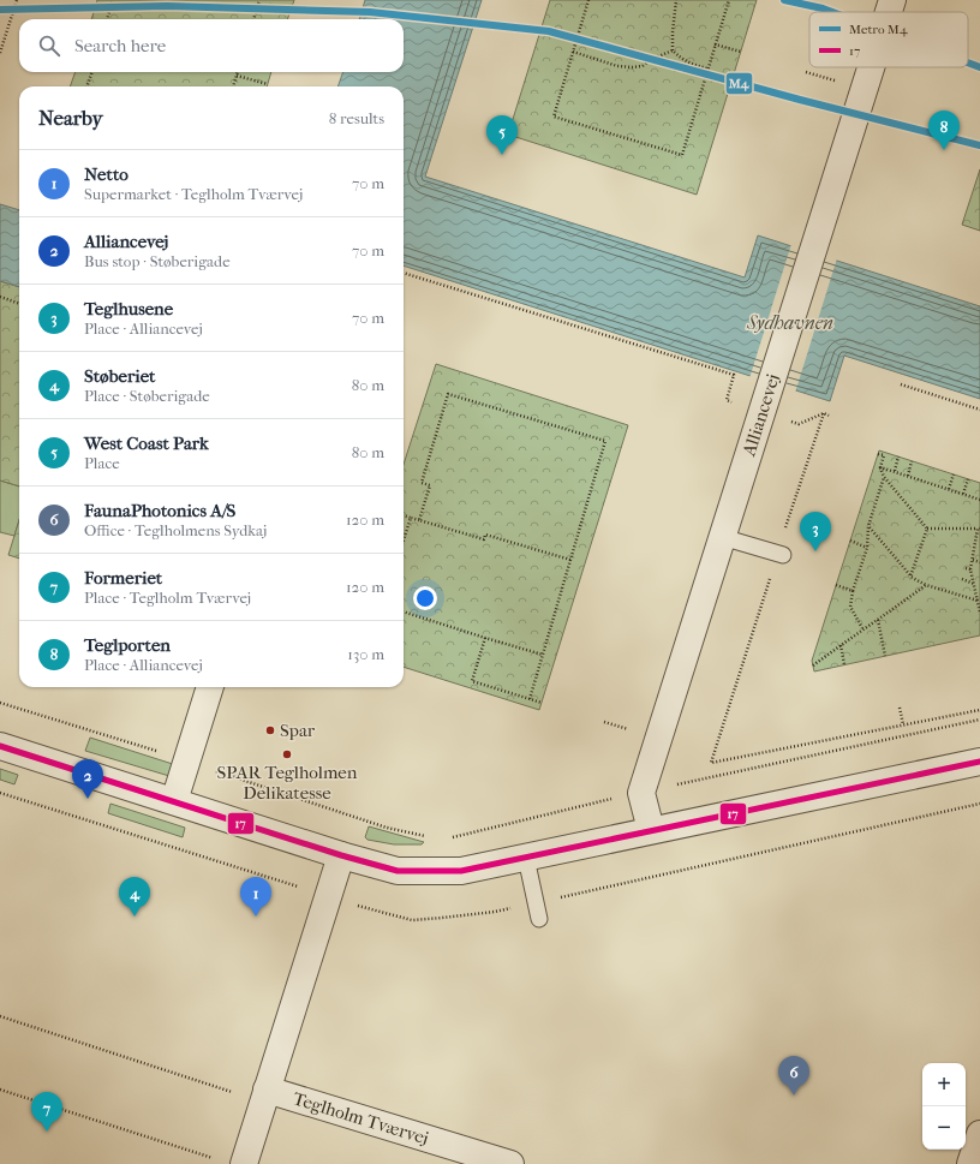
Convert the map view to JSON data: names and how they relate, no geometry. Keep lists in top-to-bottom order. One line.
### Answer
{"streets":{"street":["Alliancevej","Teglholm Tværvej"]},"water":["Sydhavnen"],"places":["Spar","SPAR Teglholmen Delikatesse"],"lines":["metro line M4","transit line 17"],"legend":["Metro M4","17"],"page":{"search":"Search here","heading":["Nearby","8 results"],"pins":["8","5","3","2","1","4","6","7"],"list":[{"mark":"1","name":"Netto","note":"Supermarket · Teglholm Tværvej","value":"70 m"},{"mark":"2","name":"Alliancevej","note":"Bus stop · Støberigade","value":"70 m"},{"mark":"3","name":"Teglhusene","note":"Place · Alliancevej","value":"70 m"},{"mark":"4","name":"Støberiet","note":"Place · Støberigade","value":"80 m"},{"mark":"5","name":"West Coast Park","note":"Place","value":"80 m"},{"mark":"6","name":"FaunaPhotonics A/S","note":"Office · Teglholmens Sydkaj","value":"120 m"},{"mark":"7","name":"Formeriet","note":"Place · Teglholm Tværvej","value":"120 m"},{"mark":"8","name":"Teglporten","note":"Place · Alliancevej","value":"130 m"}],"map_buttons":["+","−"]}}
